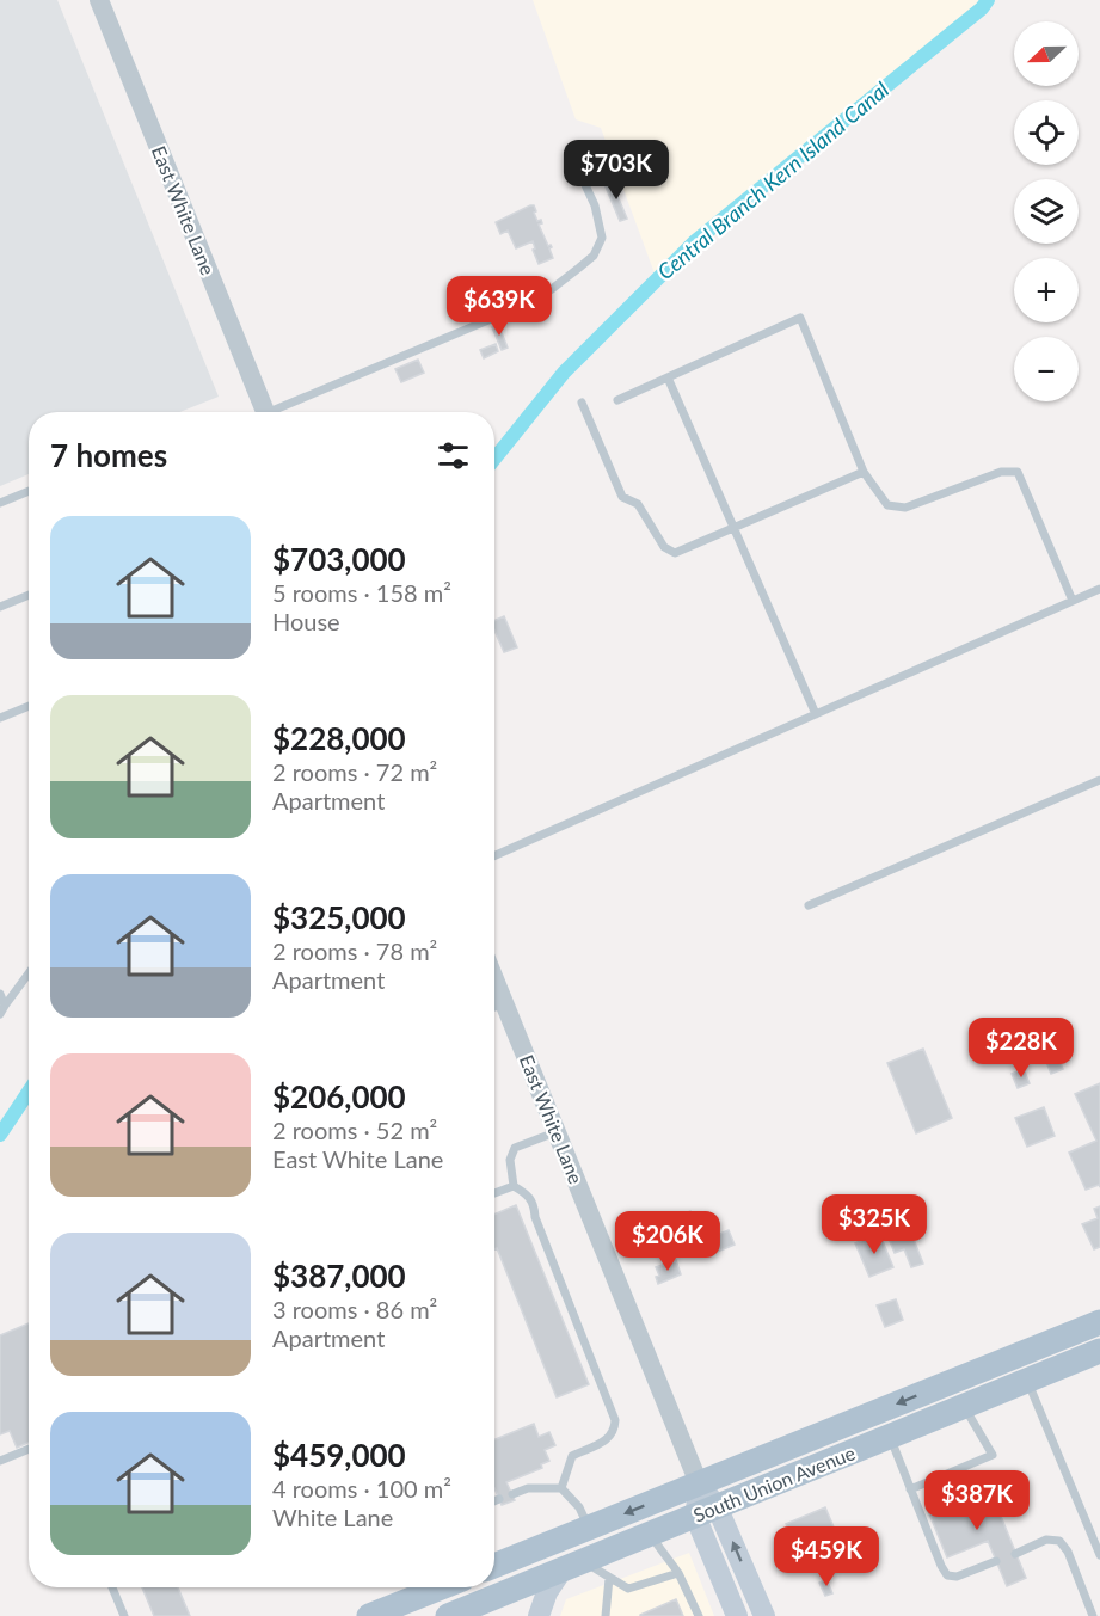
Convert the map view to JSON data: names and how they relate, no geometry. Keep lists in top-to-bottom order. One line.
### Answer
{"streets":{"main road":["South Union Avenue"],"street":["East White Lane"]},"crossings":[["East White Lane","South Union Avenue"]],"water":["Central Branch Kern Island Canal"],"north":"left","page":{"map_buttons":["+","−"],"price":["$703K","$639K","$228K","$325K","$206K","$387K","$459K"],"heading":"7 homes","list":[{"name":"$703,000","note":"5 rooms · 158 m² · House"},{"name":"$228,000","note":"2 rooms · 72 m² · Apartment"},{"name":"$325,000","note":"2 rooms · 78 m² · Apartment"},{"name":"$206,000","note":"2 rooms · 52 m² · East White Lane"},{"name":"$387,000","note":"3 rooms · 86 m² · Apartment"},{"name":"$459,000","note":"4 rooms · 100 m² · White Lane"}]}}
